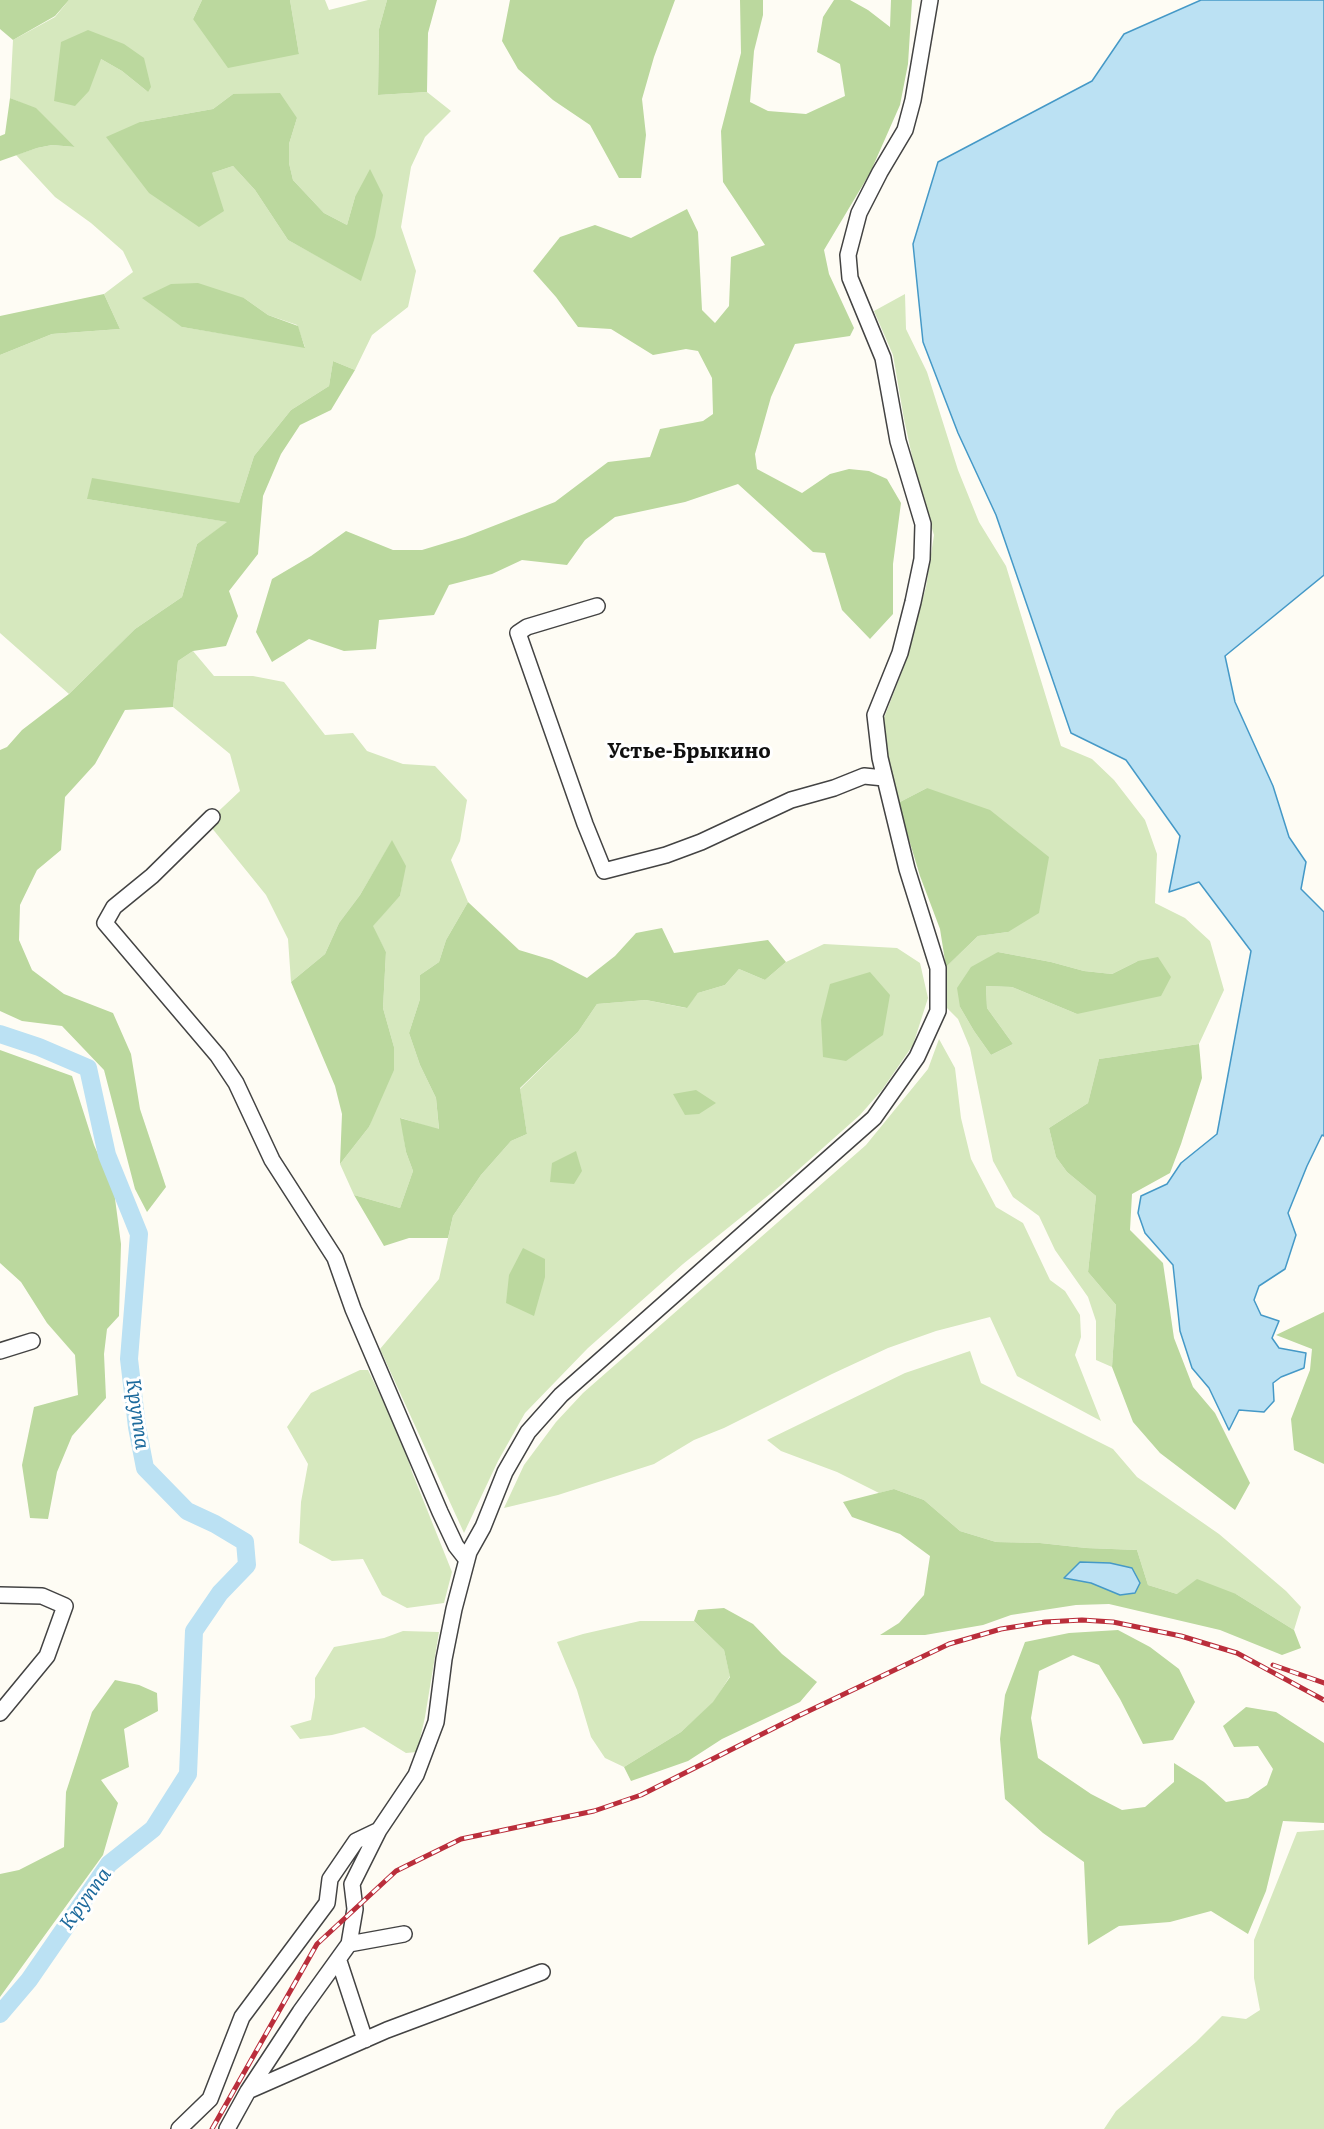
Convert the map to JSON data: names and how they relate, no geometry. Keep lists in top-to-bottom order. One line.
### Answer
{"districts":["Устье-Брыкино"],"water":["Круппа"]}
